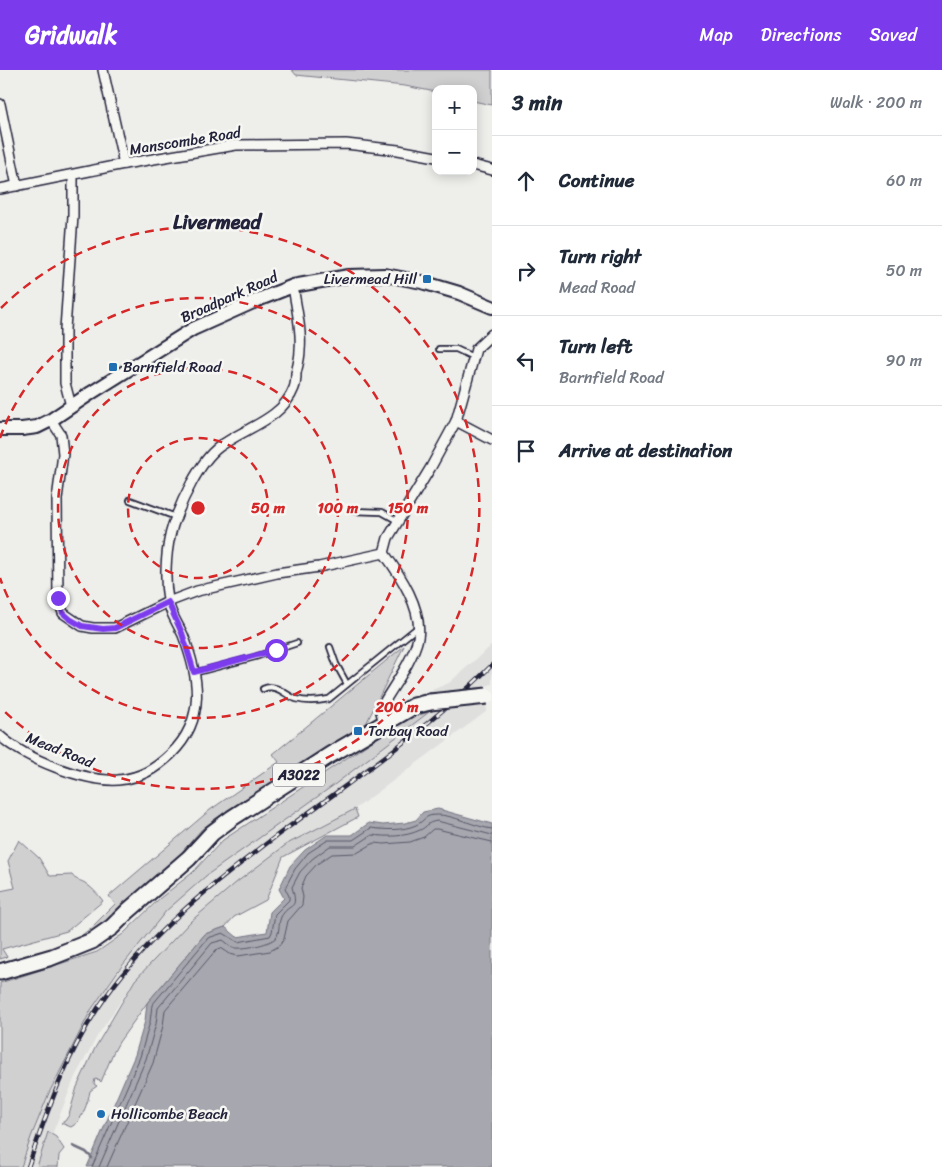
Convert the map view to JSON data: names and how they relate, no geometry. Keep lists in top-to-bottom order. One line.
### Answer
{"streets":{"main road":["A3022"],"street":["Manscombe Road","Broadpark Road","Mead Road"]},"crossings":[["Broadpark Road","Mead Road"]],"districts":["Livermead"],"places":{"transit":["Livermead Hill","Barnfield Road","Torbay Road"],"other":["Hollicombe Beach"]},"page":{"header":"Gridwalk","nav":["Map","Directions","Saved"],"heading":["3 min","Walk · 200 m"],"map_buttons":["+","−"],"list":[["Continue","60 m"],["Turn right","Mead Road","50 m"],["Turn left","Barnfield Road","90 m"],"Arrive at destination"]},"rings":["50 m","100 m","150 m","200 m"]}
